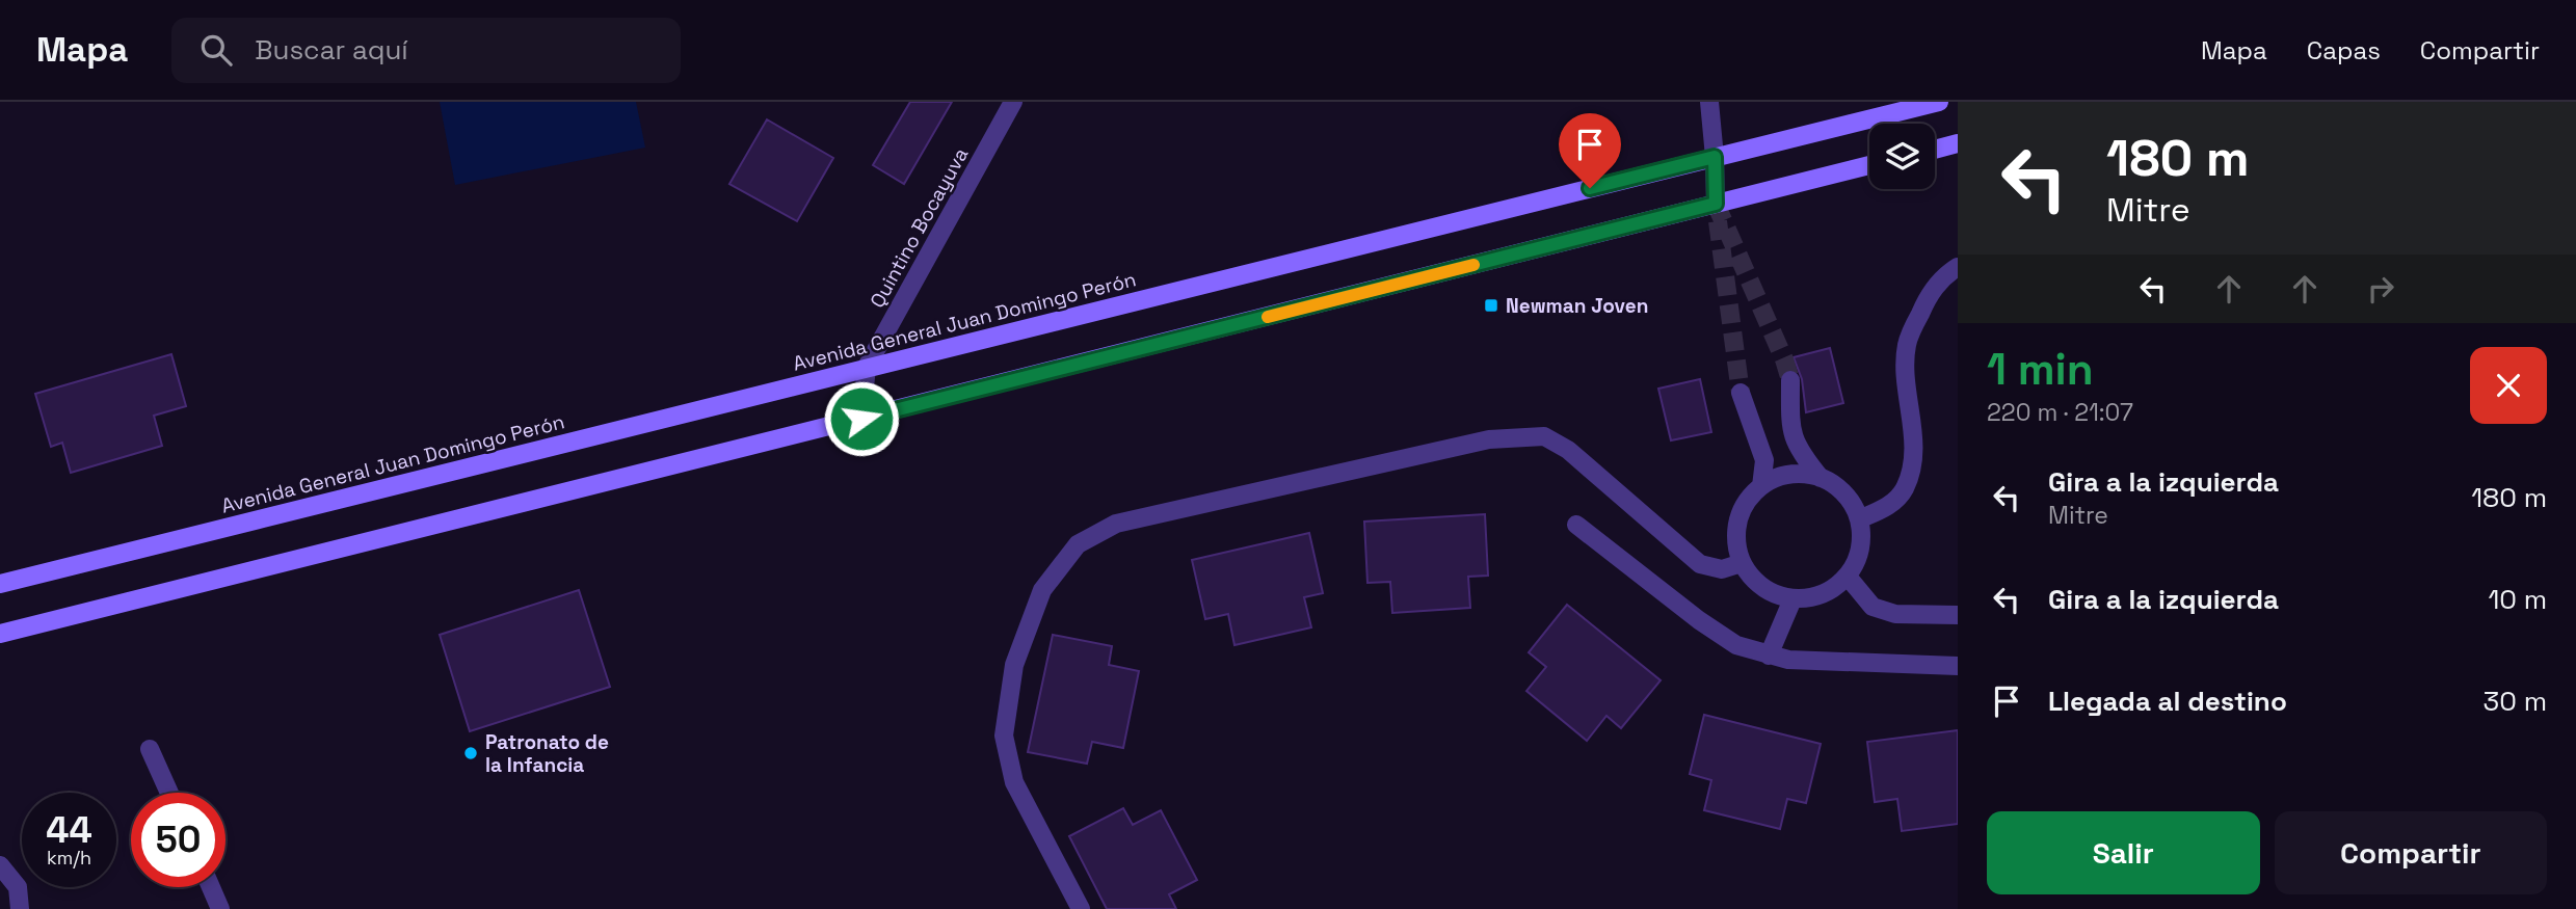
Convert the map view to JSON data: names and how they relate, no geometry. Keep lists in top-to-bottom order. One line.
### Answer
{"streets":{"main road":["Avenida General Juan Domingo Perón"],"street":["Quintino Bocayuva"]},"crossings":[["Quintino Bocayuva","Avenida General Juan Domingo Perón"]],"places":{"transit":["Newman Joven"],"other":["Patronato de la Infancia"]},"page":{"header":"Mapa","search":"Buscar aquí","nav":["Mapa","Capas","Compartir"],"turn":["180 m","Mitre"],"heading":["1 min","220 m · 21:07"],"list":[{"name":"Gira a la izquierda","note":"Mitre","value":"180 m"},{"name":"Gira a la izquierda","value":"10 m"},{"name":"Llegada al destino","value":"30 m"}],"speed":"44 km/h","limit":"50","buttons":["Salir","Compartir"]}}
